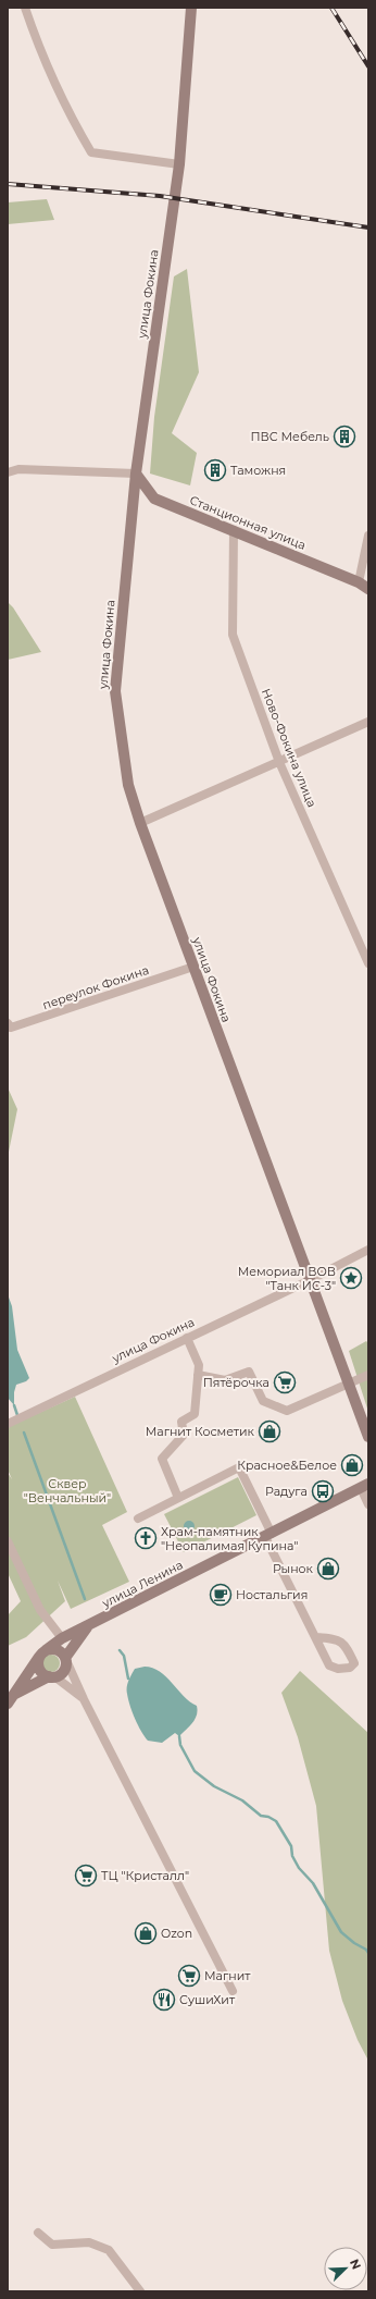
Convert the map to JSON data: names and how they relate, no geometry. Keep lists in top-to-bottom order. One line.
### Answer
{"streets":{"main road":["улица Фокина","Станционная улица","улица Ленина"],"street":["Ново-Фокина улица","переулок Фокина"]},"crossings":[["улица Фокина","Станционная улица"],["улица Фокина","переулок Фокина"],["Станционная улица","Ново-Фокина улица"]],"parks":["Сквер \"Венчальный\""],"places":{"building":["ПВС Мебель","Таможня"],"place":["Мемориал ВОВ \"Танк ИС-3\""],"supermarket":["Пятёрочка","ТЦ \"Кристалл\"","Магнит"],"shop":["Магнит Косметик","Красное&Белое","Рынок","Ozon"],"bus stop":["Радуга"],"church":["Храм-памятник \"Неопалимая Купина\""],"cafe":["Ностальгия"],"restaurant":["СушиХит"]},"north":"top right"}
